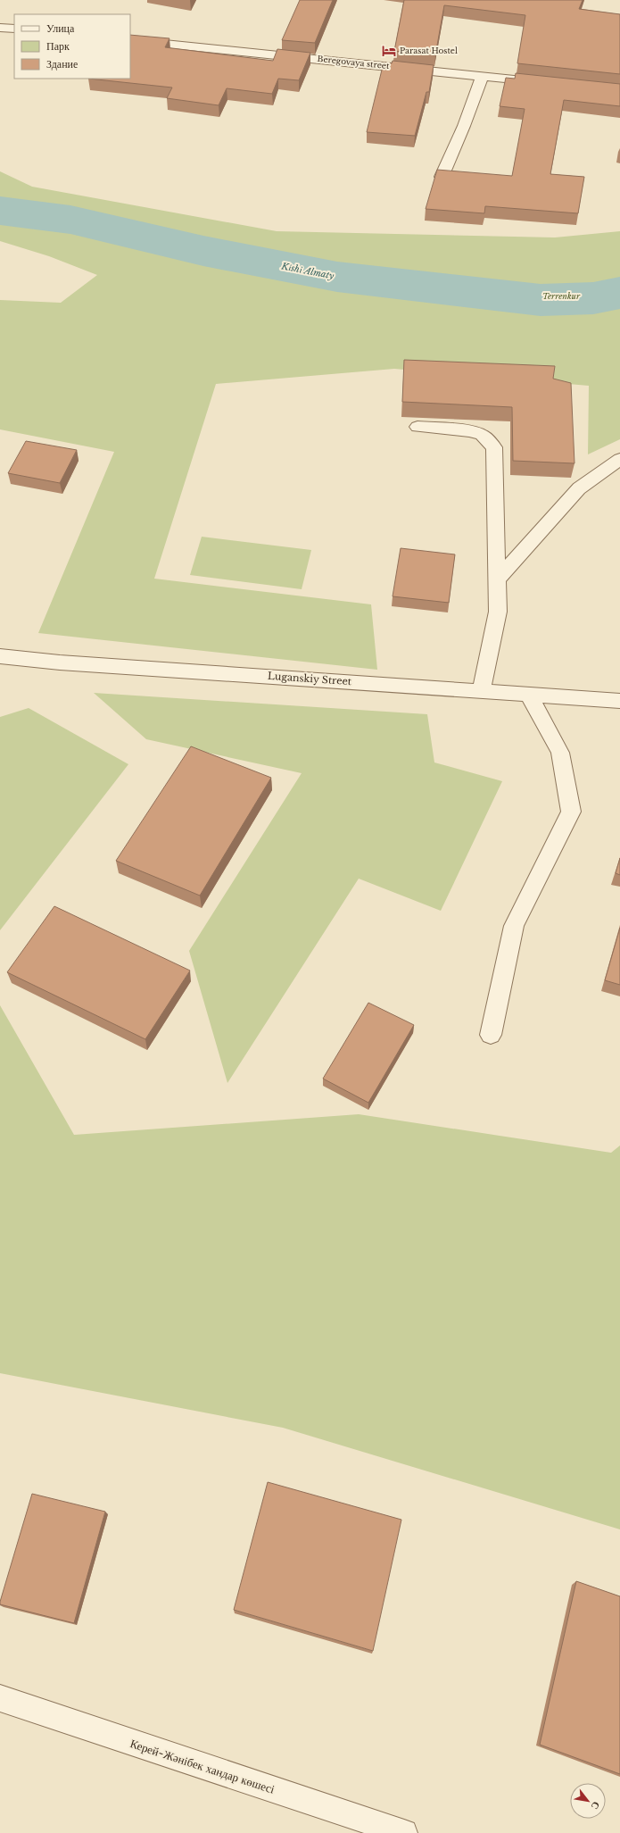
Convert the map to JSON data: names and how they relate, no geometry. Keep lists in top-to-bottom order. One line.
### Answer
{"streets":{"street":["Beregovaya street","Luganskiy Street","Керей-Жәнібек хандар көшесі"]},"water":["Kіshі Almaty"],"parks":["Terrenkur"],"places":{"hotel":["Parasat Hostel"]},"legend":["Улица","Парк","Здание"],"north":"bottom right"}
